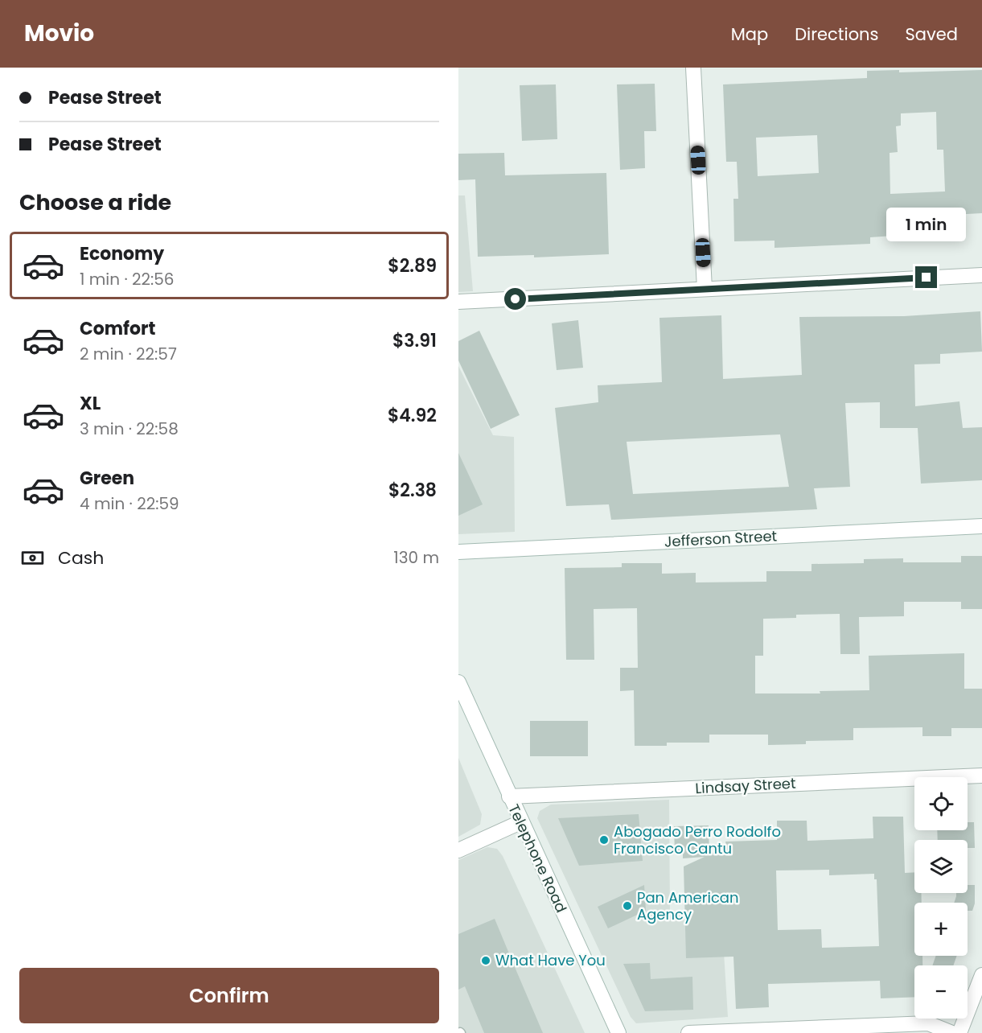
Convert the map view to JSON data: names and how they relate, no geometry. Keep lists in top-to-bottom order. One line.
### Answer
{"streets":{"street":["Jefferson Street","Lindsay Street","Telephone Road"]},"crossings":[["Lindsay Street","Telephone Road"]],"places":["Abogado Perro Rodolfo Francisco Cantu","Pan American Agency","What Have You"],"page":{"header":"Movio","nav":["Map","Directions","Saved"],"banner":["Pease Street","Pease Street"],"heading":"Choose a ride","bubble":"1 min","list":[{"name":"Economy","note":"1 min · 22:56","value":"$2.89"},{"name":"Comfort","note":"2 min · 22:57","value":"$3.91"},{"name":"XL","note":"3 min · 22:58","value":"$4.92"},{"name":"Green","note":"4 min · 22:59","value":"$2.38"}],"pay":["Cash","130 m"],"map_buttons":["+","−"],"buttons":"Confirm"}}
